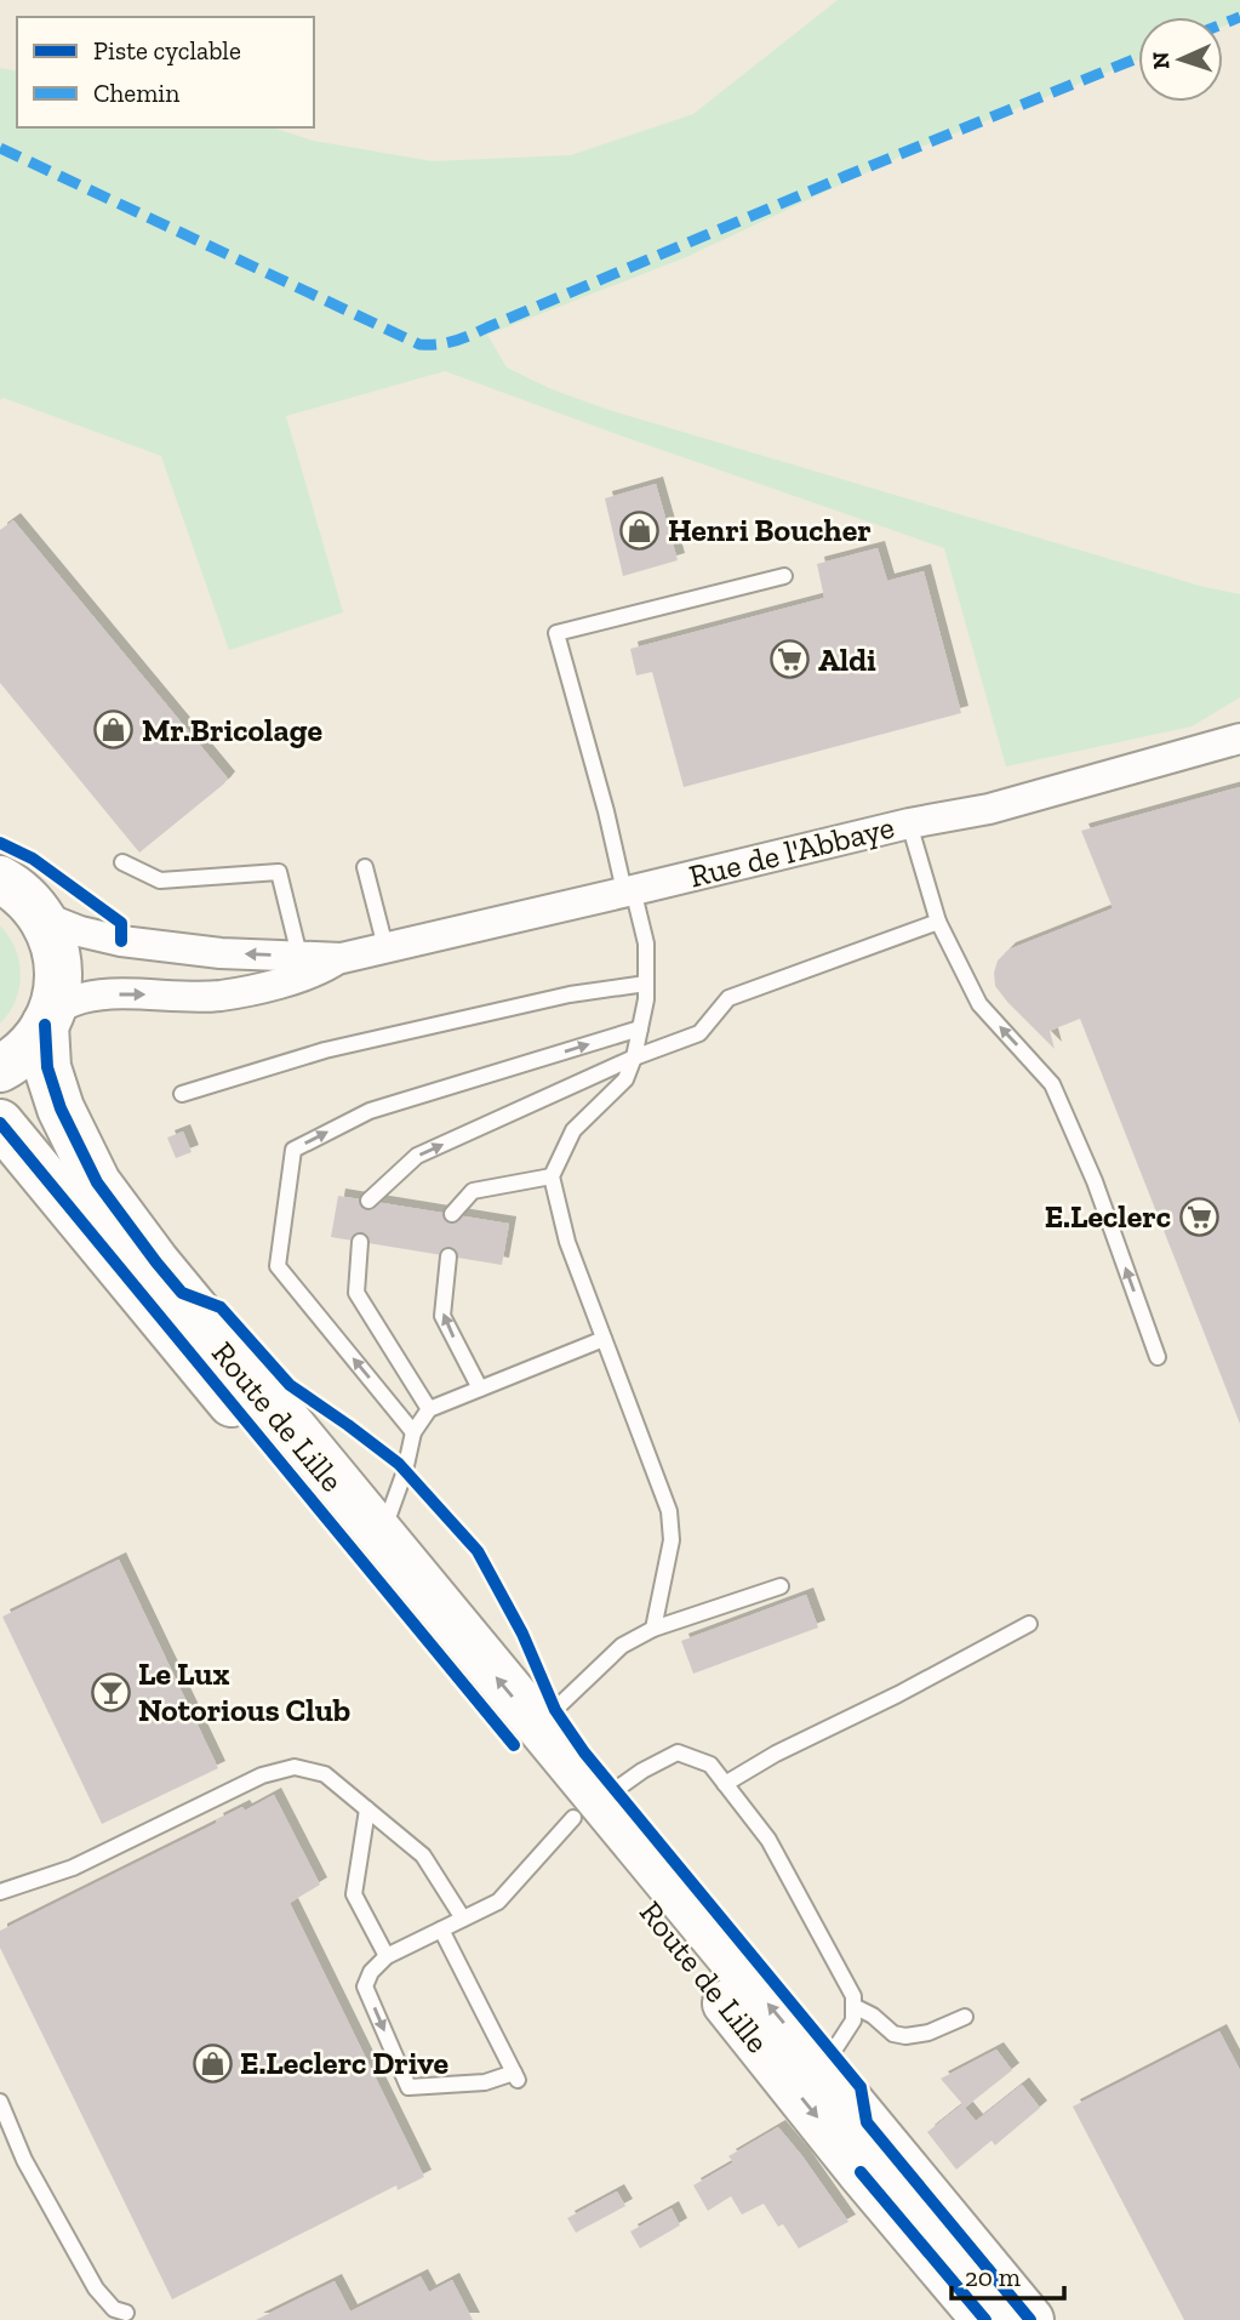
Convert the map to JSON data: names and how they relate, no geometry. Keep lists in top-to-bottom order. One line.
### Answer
{"streets":{"main road":["Route de Lille"],"street":["Rue de l'Abbaye"]},"crossings":[["Rue de l'Abbaye","Route de Lille"]],"places":{"shop":["Henri Boucher","Mr.Bricolage","E.Leclerc Drive"],"supermarket":["Aldi","E.Leclerc"],"bar":["Le Lux Notorious Club"]},"legend":["Piste cyclable","Chemin"],"scale_bar":"20 m","north":"left"}
